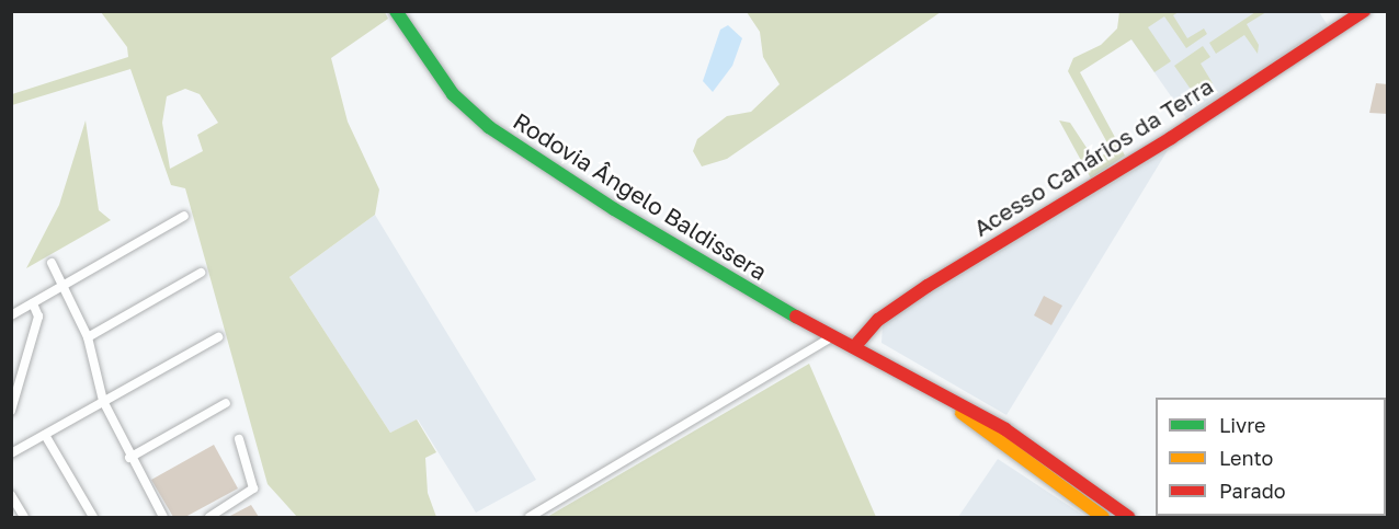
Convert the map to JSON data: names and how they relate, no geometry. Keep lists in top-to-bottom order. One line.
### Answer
{"streets":{"street":["Acesso Canários da Terra","Rodovia Ângelo Baldissera"]},"crossings":[["Acesso Canários da Terra","Rodovia Ângelo Baldissera"]],"legend":["Livre","Lento","Parado"]}
